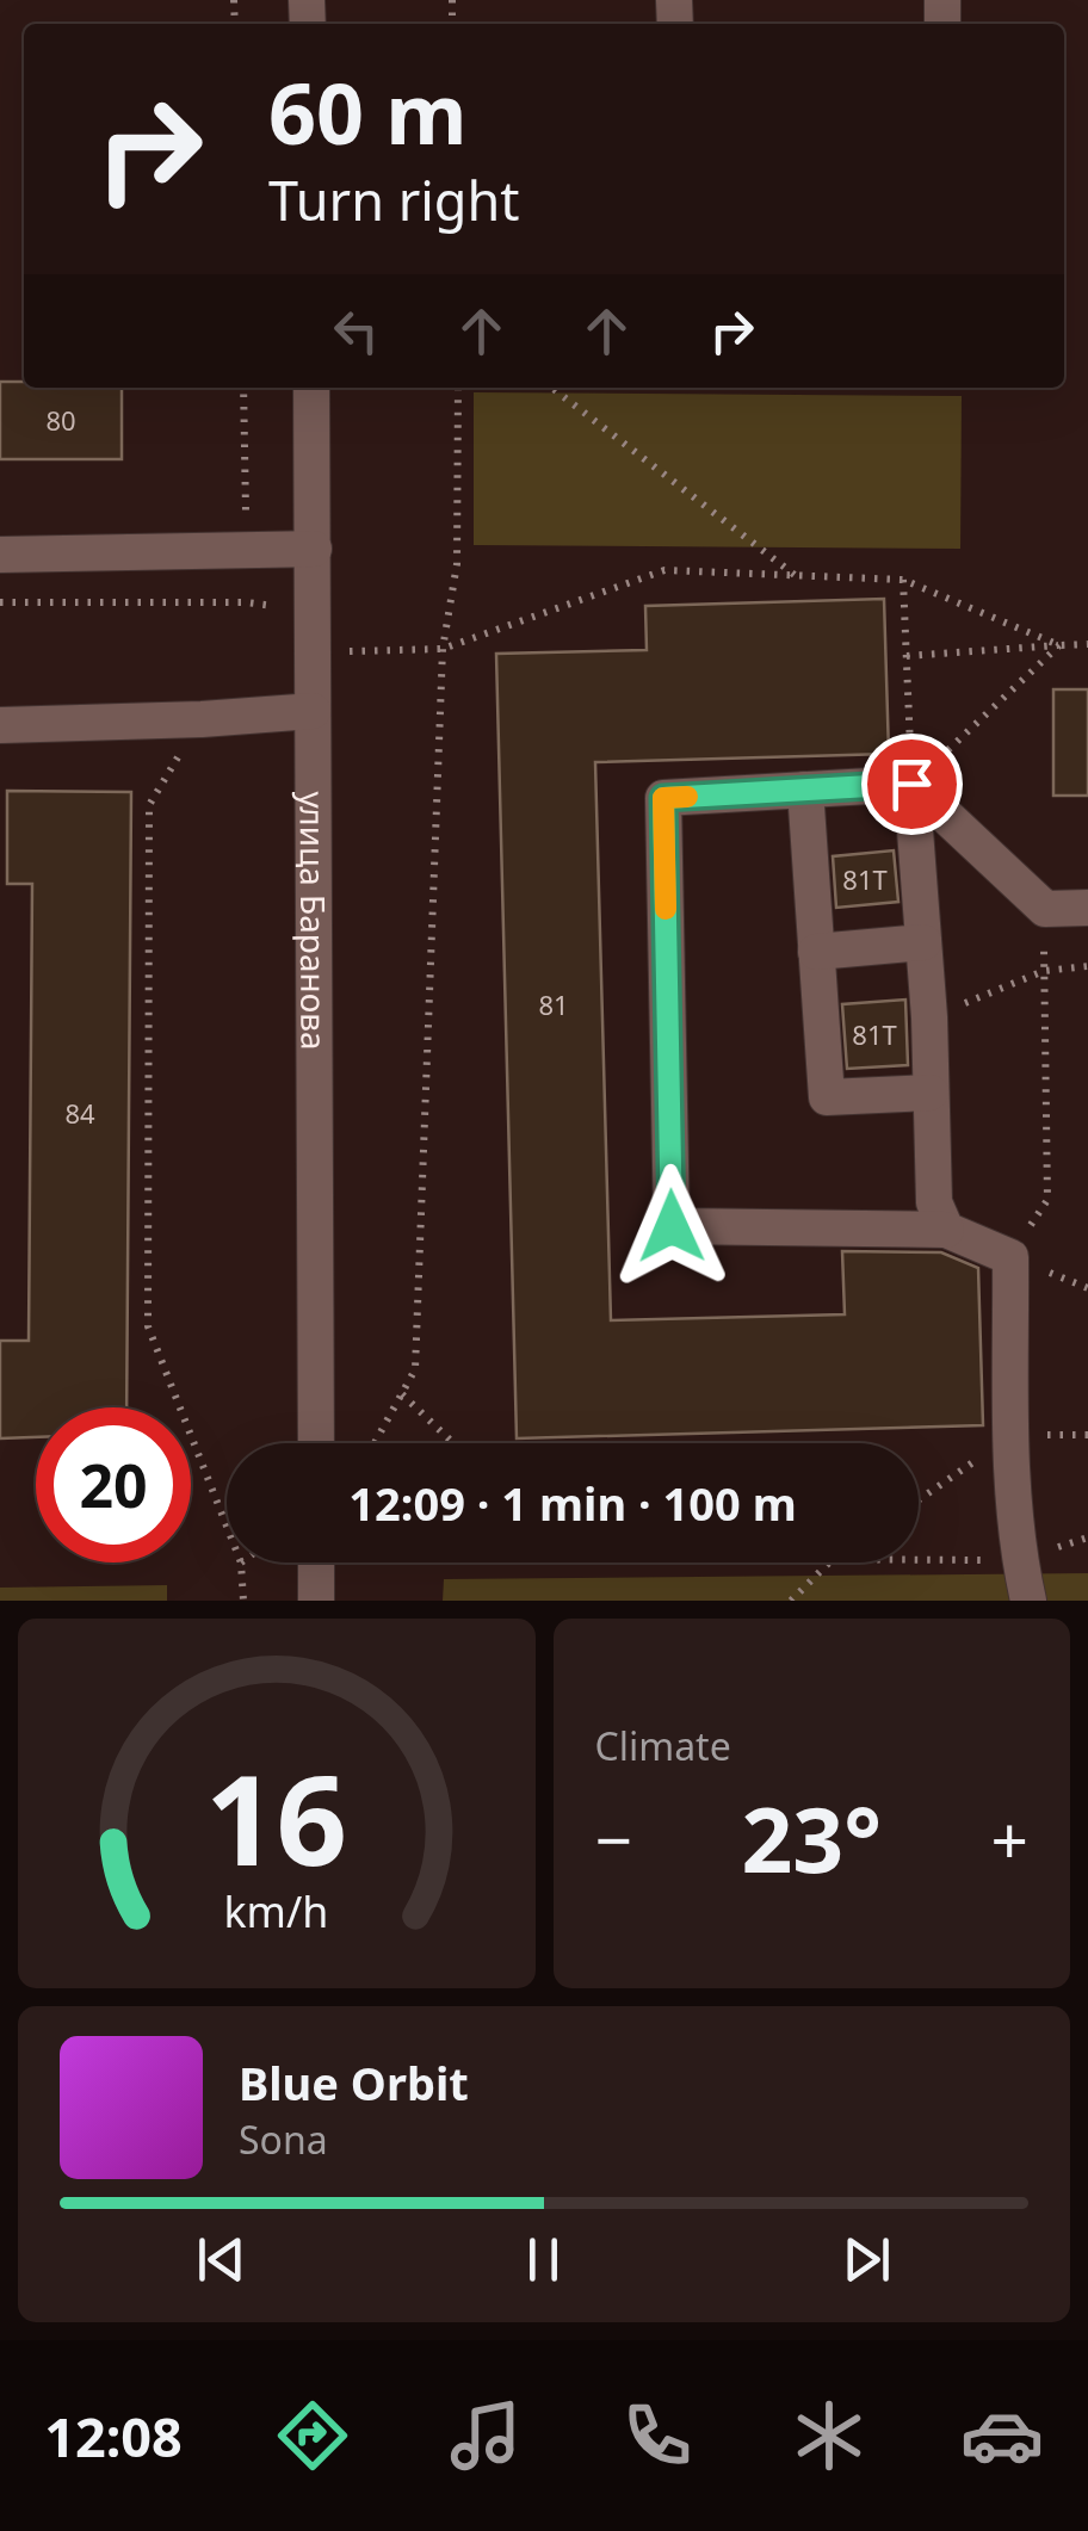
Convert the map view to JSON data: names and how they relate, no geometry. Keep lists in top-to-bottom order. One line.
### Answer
{"streets":{"street":["улица Баранова"]},"house_numbers":["80","81Т","81","81Т","84"],"page":{"turn":["60 m","Turn right"],"limit":"20","trip":"12:09 · 1 min · 100 m","tile":"Climate","heat":["−","23°","+"],"song":["Blue Orbit","Sona"],"tabs":"12:08","gauge":["16","km/h"]}}
